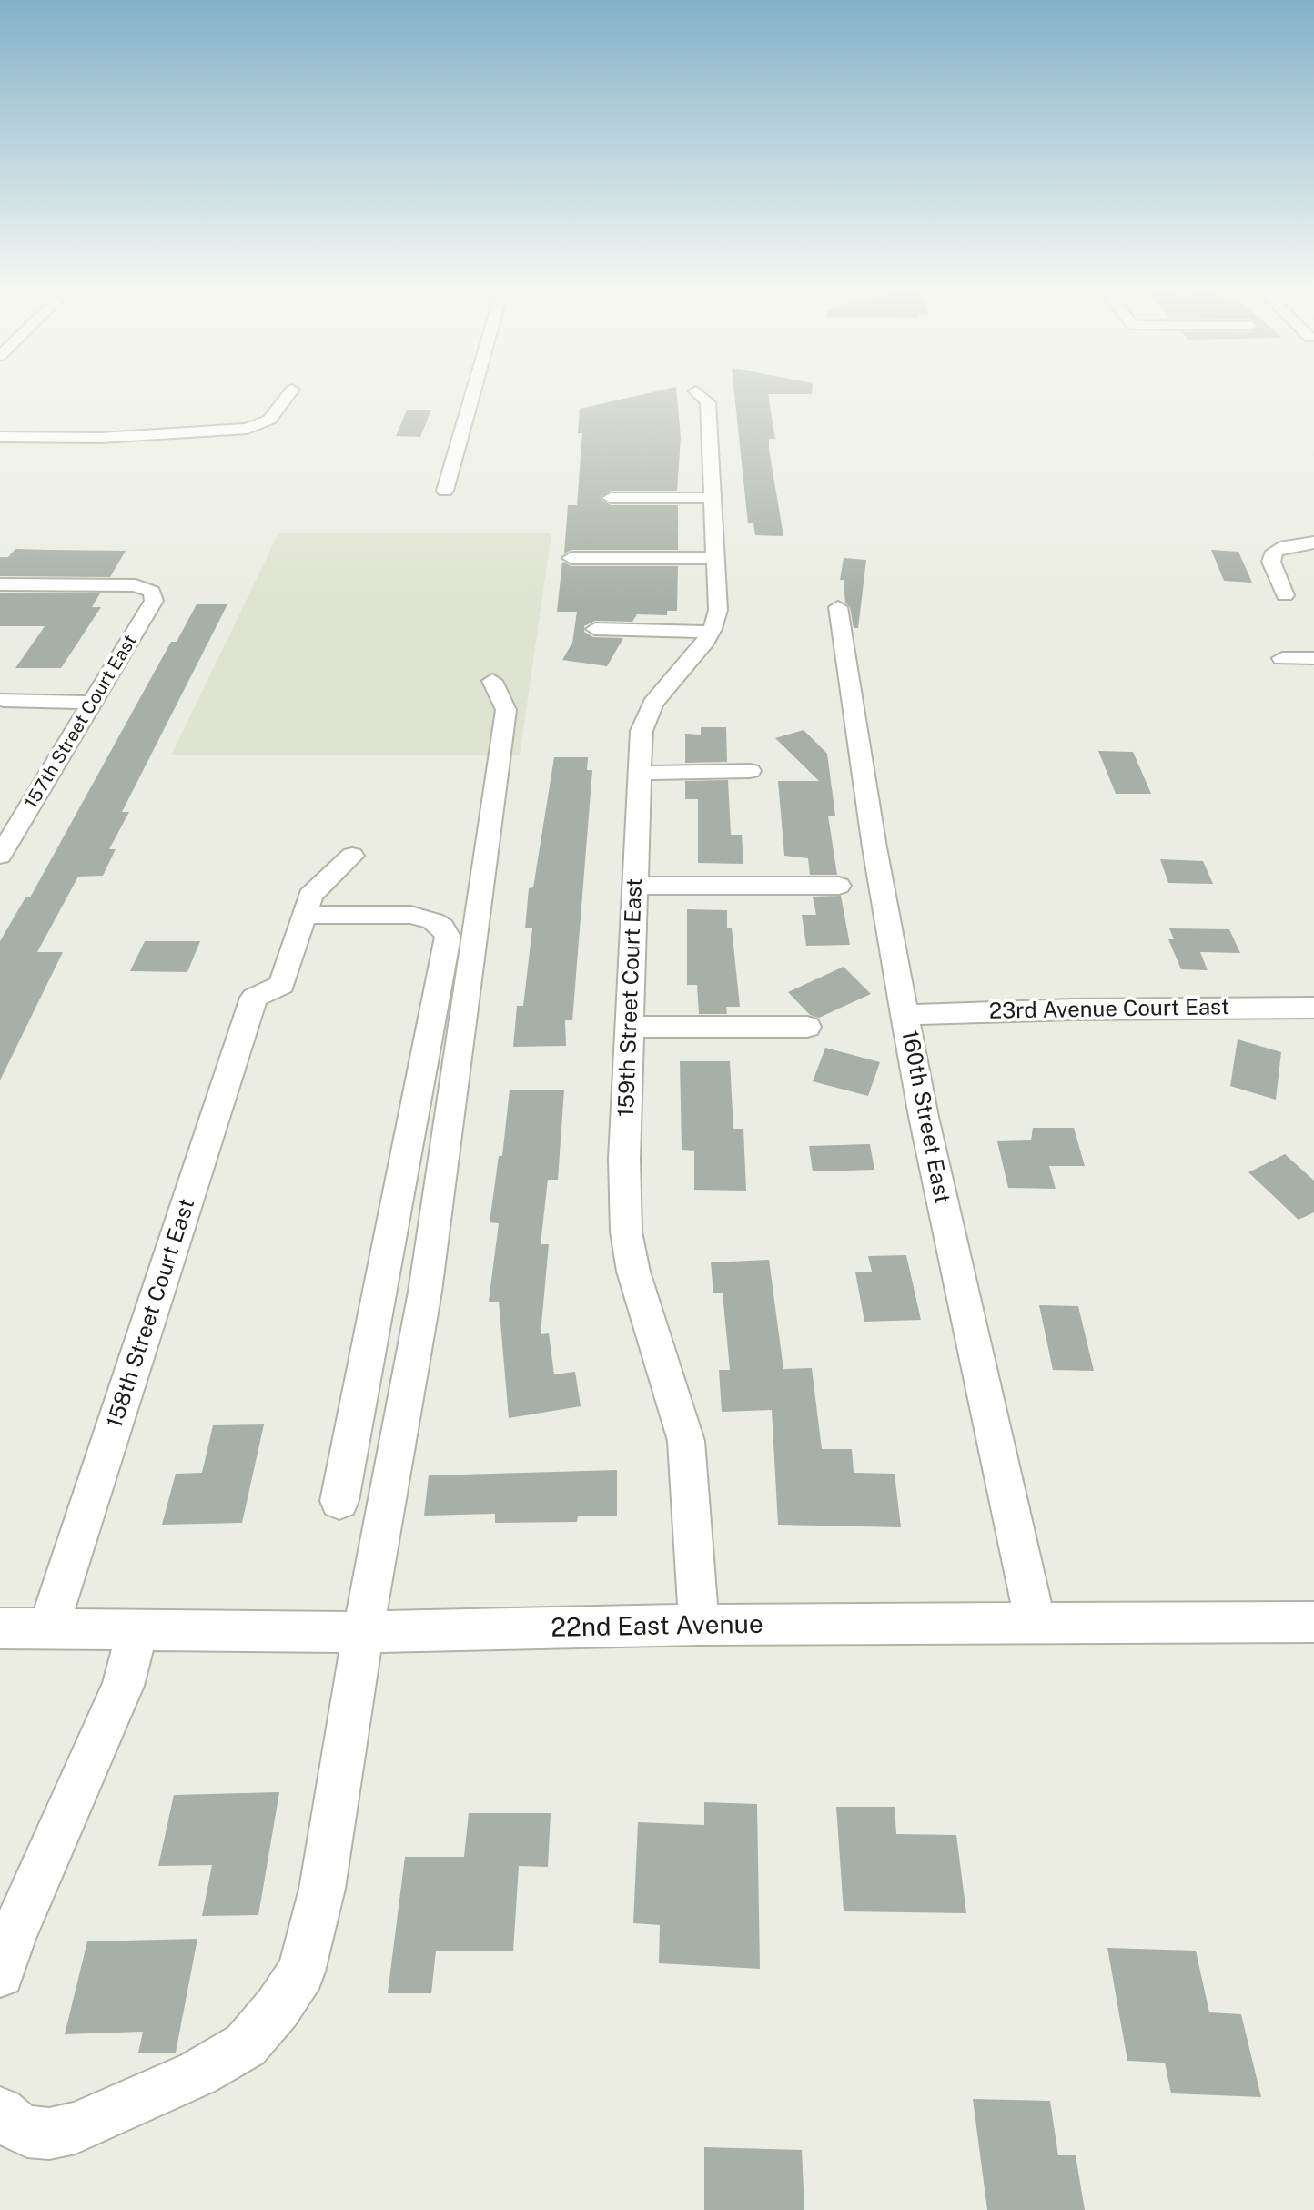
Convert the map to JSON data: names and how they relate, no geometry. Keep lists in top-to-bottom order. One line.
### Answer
{"streets":{"street":["157th Street Court East","159th Street Court East","23rd Avenue Court East","160th Street East","158th Street Court East","22nd East Avenue"]},"crossings":[["159th Street Court East","22nd East Avenue"],["23rd Avenue Court East","160th Street East"],["160th Street East","22nd East Avenue"],["158th Street Court East","22nd East Avenue"]]}
